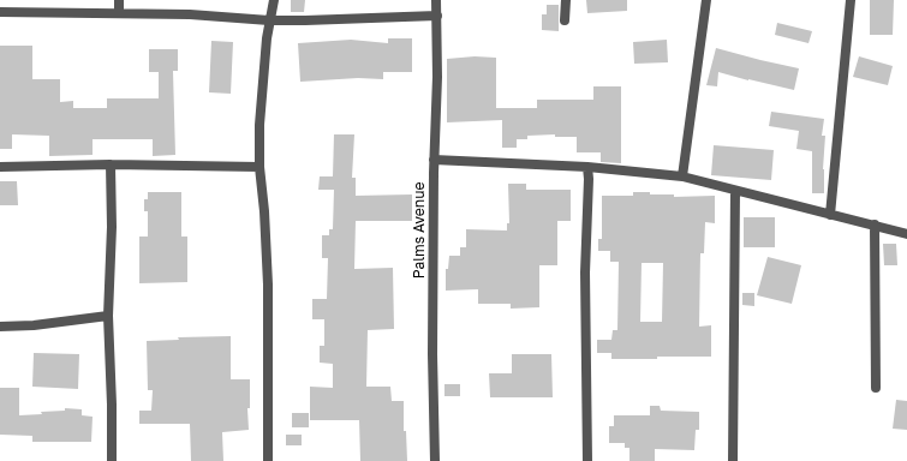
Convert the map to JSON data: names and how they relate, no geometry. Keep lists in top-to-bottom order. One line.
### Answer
{"streets":{"street":["Palms Avenue"]}}
